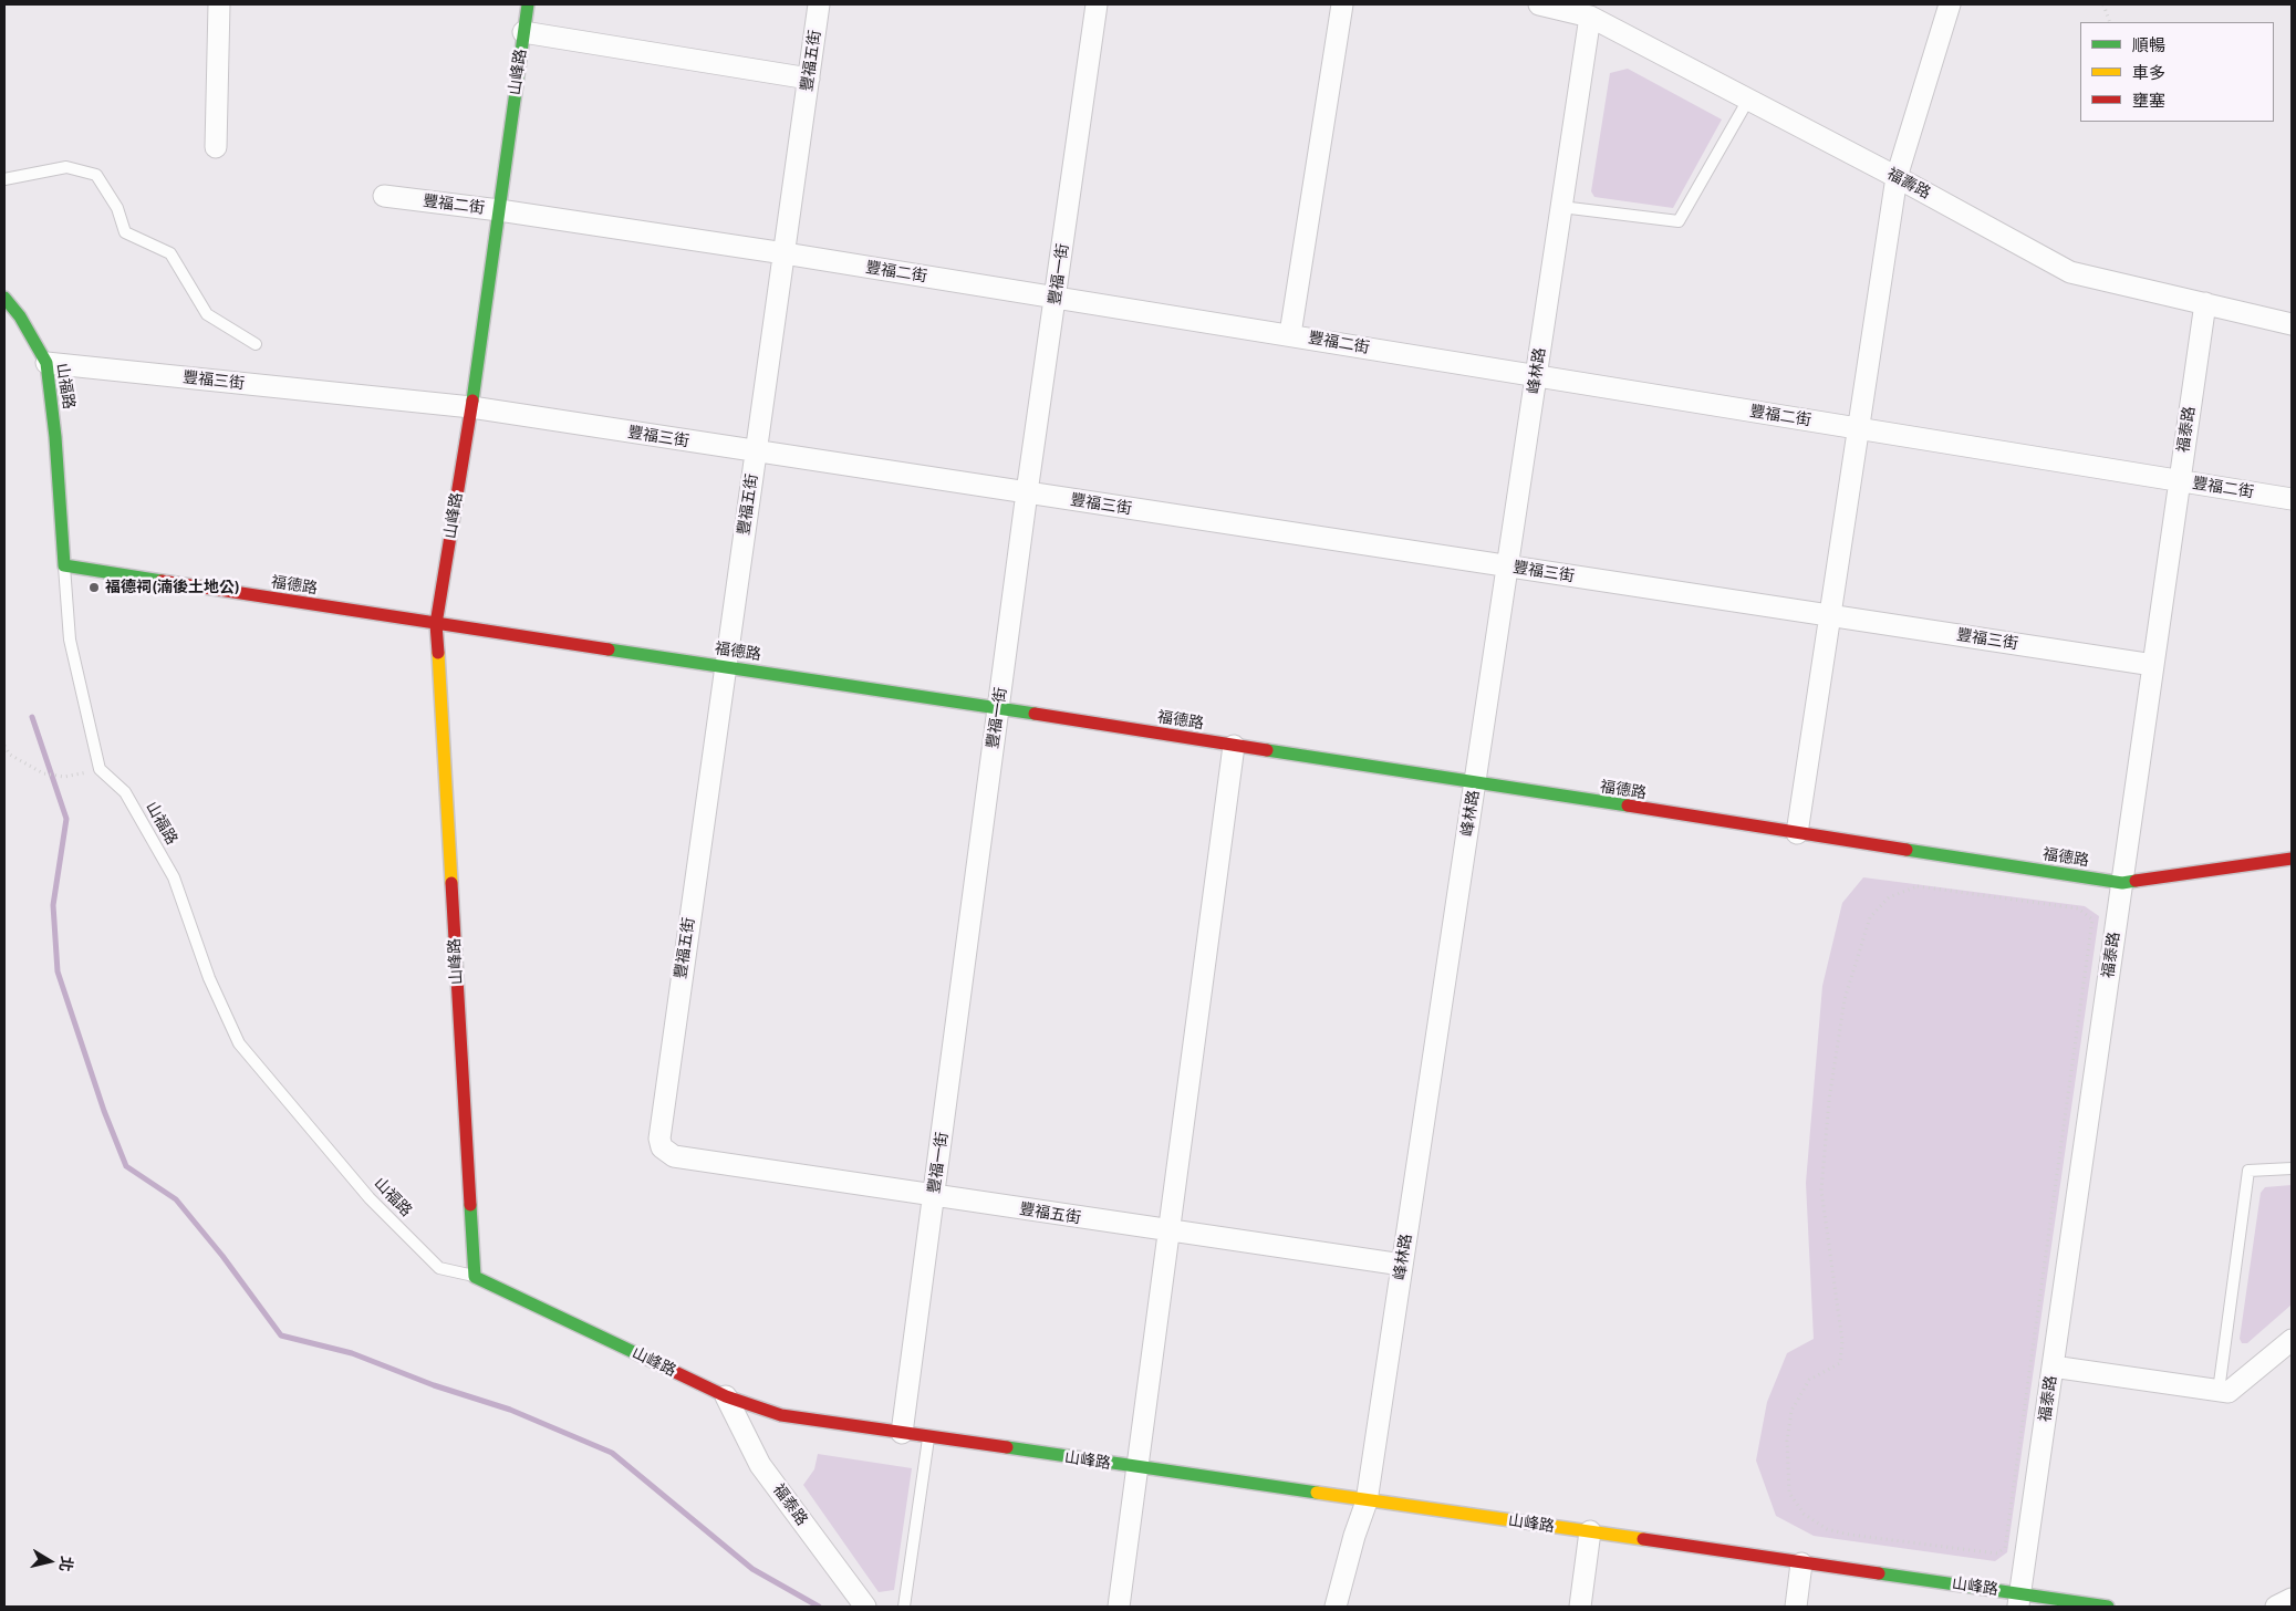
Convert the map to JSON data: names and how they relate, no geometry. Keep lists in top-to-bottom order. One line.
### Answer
{"streets":{"street":["豐福五街","山峰路","福壽路","豐福二街","豐福一街","峰林路","豐福三街","山福路","福泰路","福德路"]},"crossings":[["豐福五街","豐福二街"],["豐福五街","豐福一街"],["豐福五街","峰林路"],["豐福五街","豐福三街"],["豐福五街","福德路"],["山峰路","豐福二街"],["山峰路","豐福一街"],["山峰路","峰林路"],["山峰路","豐福三街"],["山峰路","山福路"],["山峰路","福泰路"],["山峰路","福德路"],["福壽路","峰林路"],["福壽路","福泰路"],["豐福二街","豐福一街"],["豐福二街","峰林路"],["豐福二街","福泰路"],["豐福一街","豐福三街"],["豐福一街","福德路"],["峰林路","豐福三街"],["峰林路","福德路"],["豐福三街","山福路"],["豐福三街","福泰路"],["山福路","福德路"],["福泰路","福德路"]],"places":["福德祠(湳後土地公)"],"legend":["順暢","車多","壅塞"],"north":"right"}
